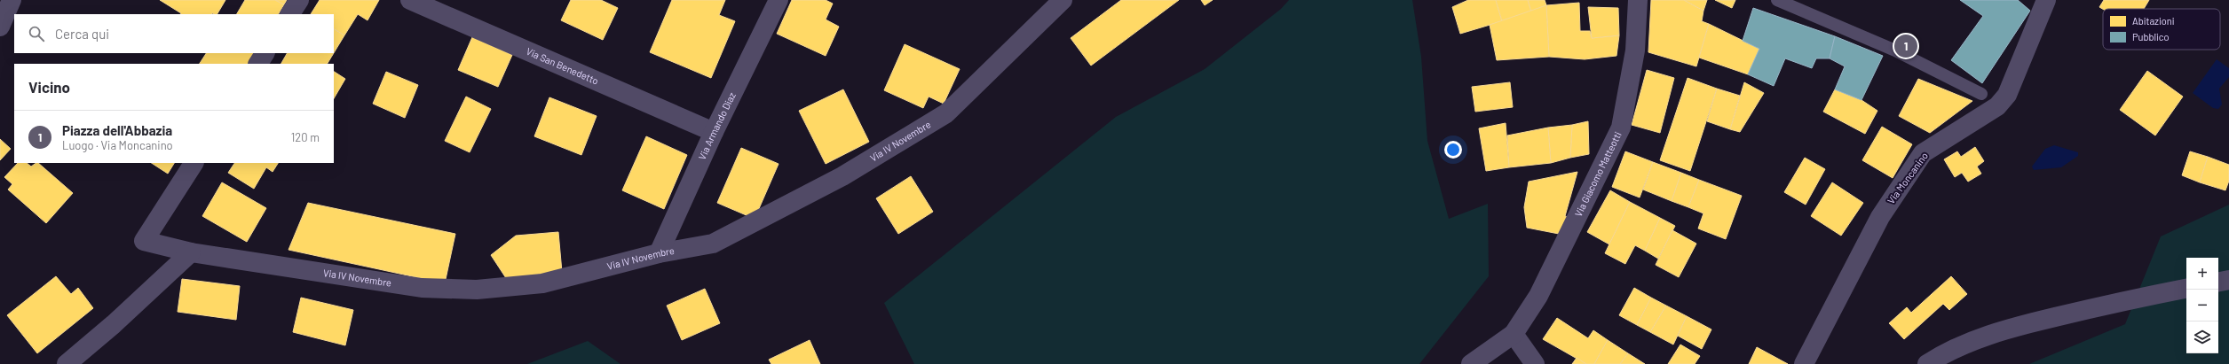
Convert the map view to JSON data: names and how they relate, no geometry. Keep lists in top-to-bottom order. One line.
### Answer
{"streets":{"street":["Via San Benedetto","Via Armando Diaz","Via IV Novembre","Via Giacomo Matteotti","Via Moncanino"]},"crossings":[["Via San Benedetto","Via Armando Diaz"],["Via Armando Diaz","Via IV Novembre"]],"legend":["Abitazioni","Pubblico"],"page":{"search":"Cerca qui","pins":"1","heading":"Vicino","list":[{"mark":"1","name":"Piazza dell'Abbazia","note":"Luogo · Via Moncanino","value":"120 m"}],"map_buttons":["+","−"]}}
